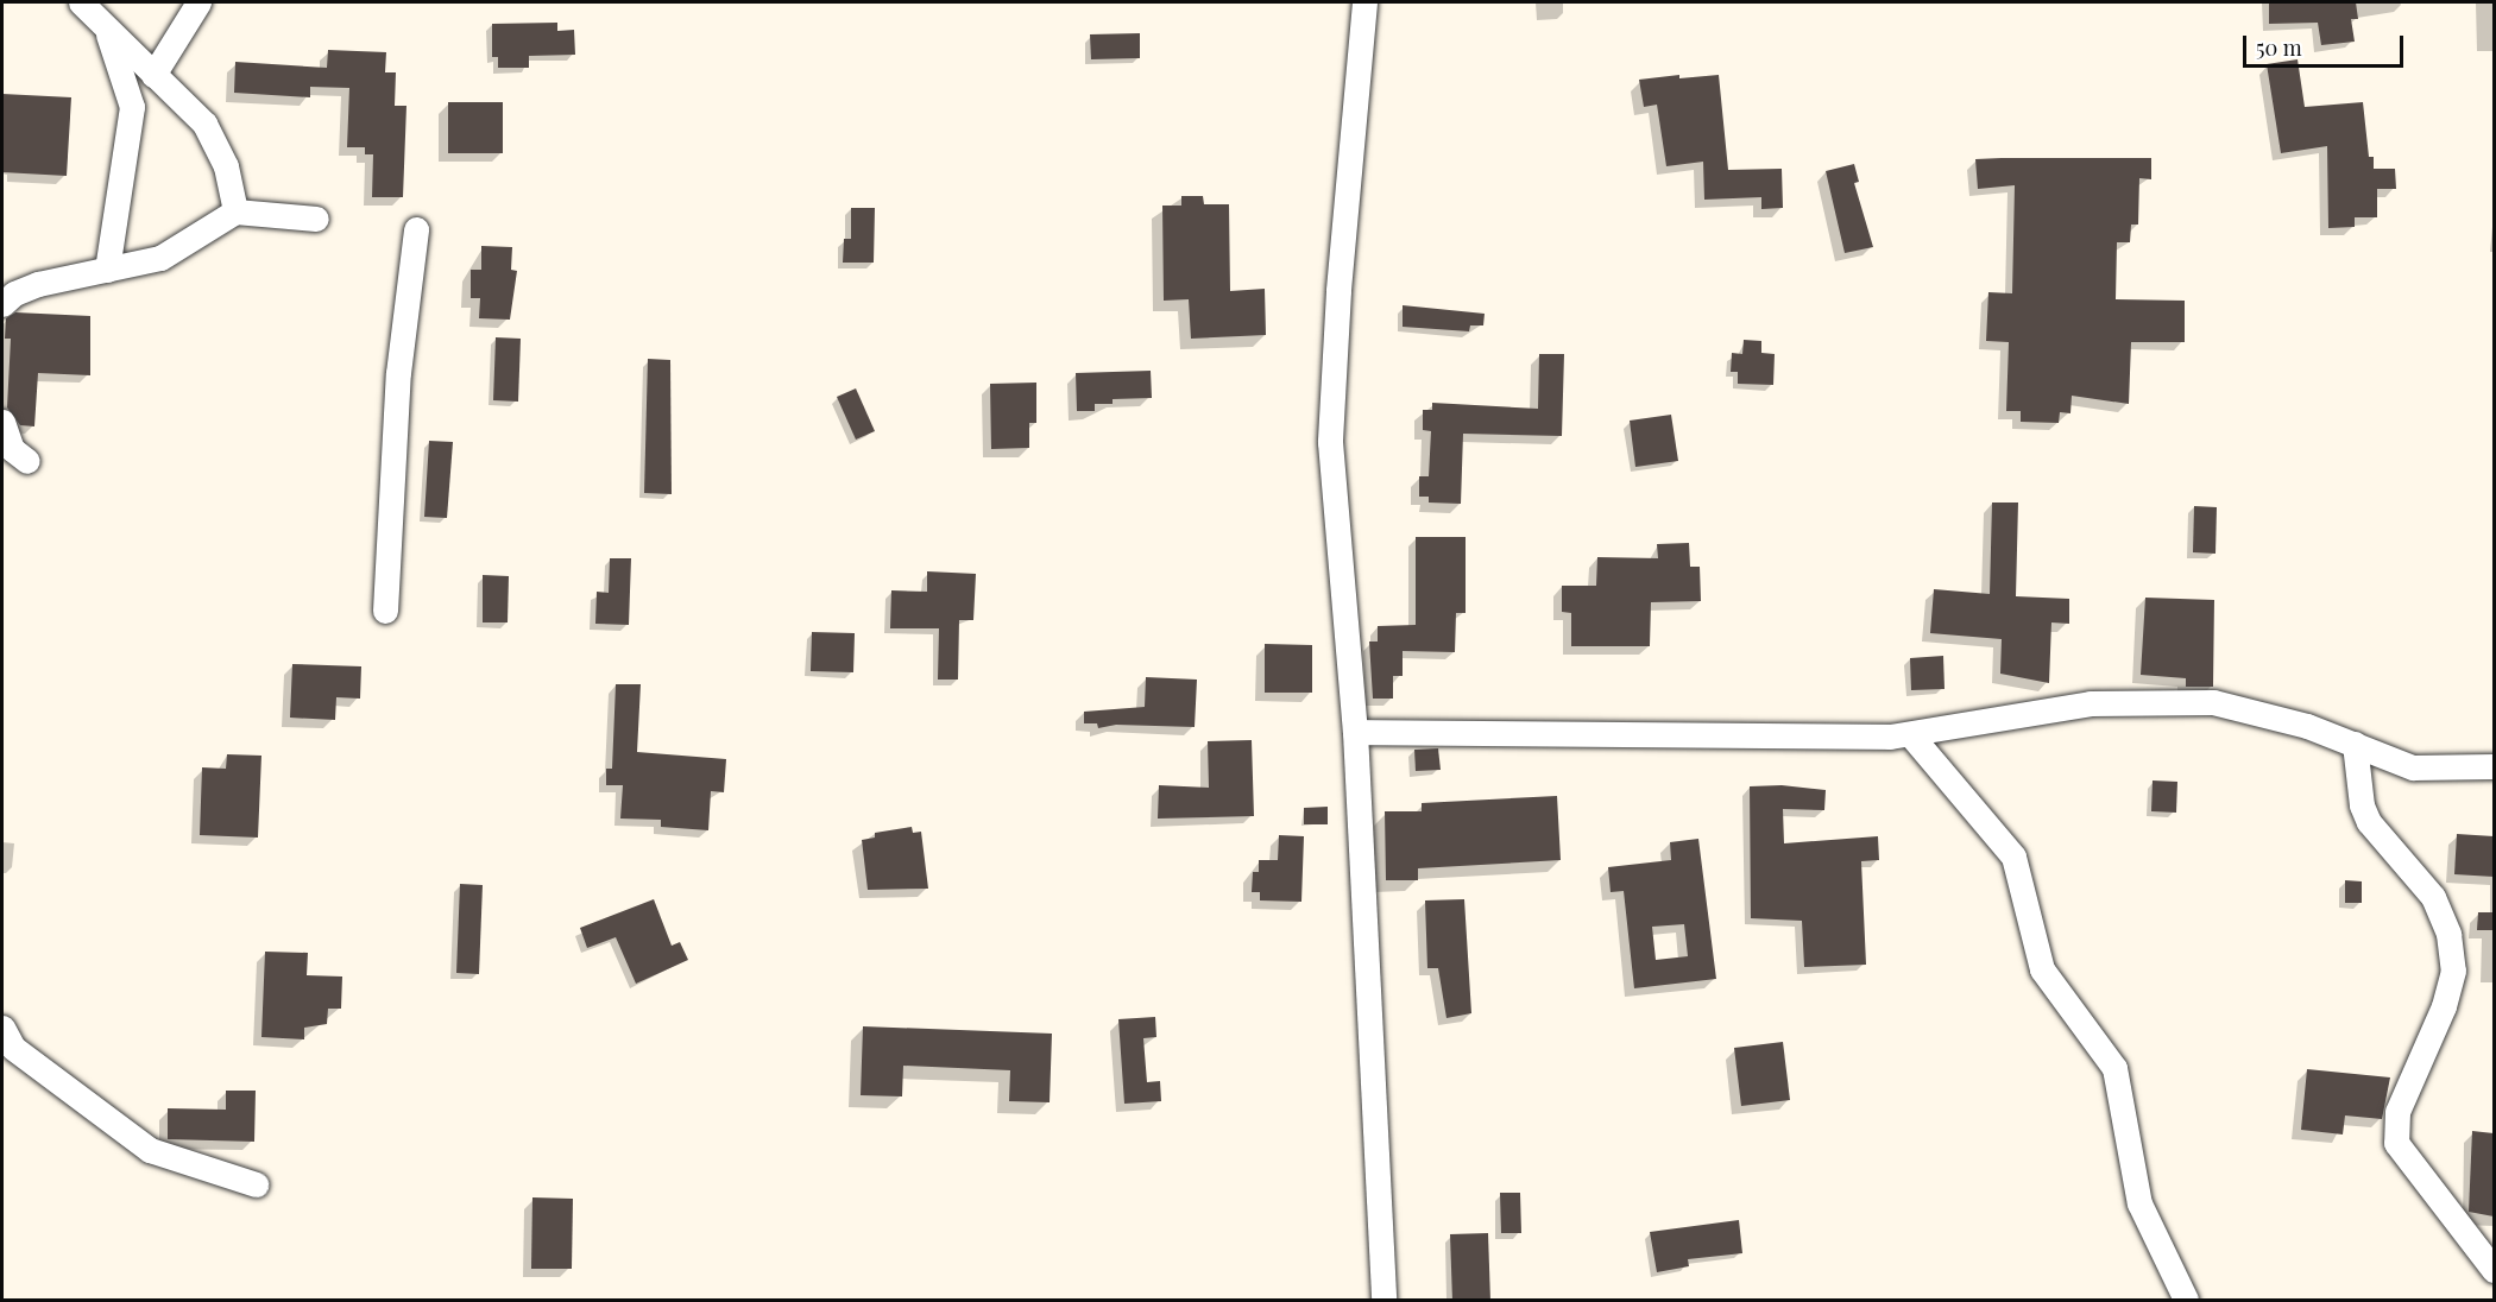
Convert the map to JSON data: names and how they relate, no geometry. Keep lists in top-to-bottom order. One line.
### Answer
{"scale_bar":"50 m"}
